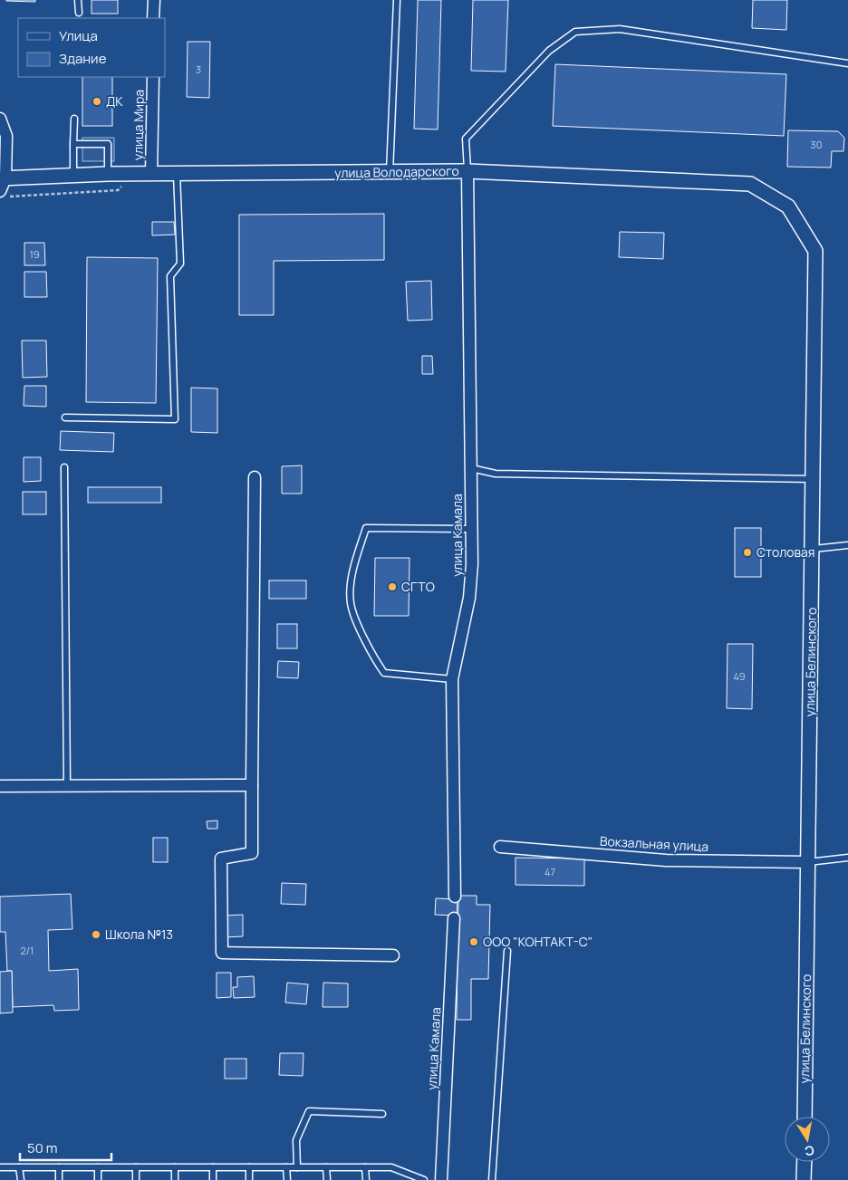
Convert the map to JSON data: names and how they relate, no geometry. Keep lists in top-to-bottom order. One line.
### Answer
{"streets":{"street":["улица Мира","улица Володарского","улица Камала","улица Белинского","Вокзальная улица"]},"crossings":[["улица Мира","улица Володарского"],["улица Володарского","улица Камала"],["улица Володарского","улица Белинского"],["улица Белинского","Вокзальная улица"]],"places":["ДК","Столовая","СГТО","Школа №13","ООО \"КОНТАКТ-С\""],"house_numbers":["3","30","19","49","47","2/1"],"legend":["Улица","Здание"],"scale_bar":"50 m","north":"bottom"}
